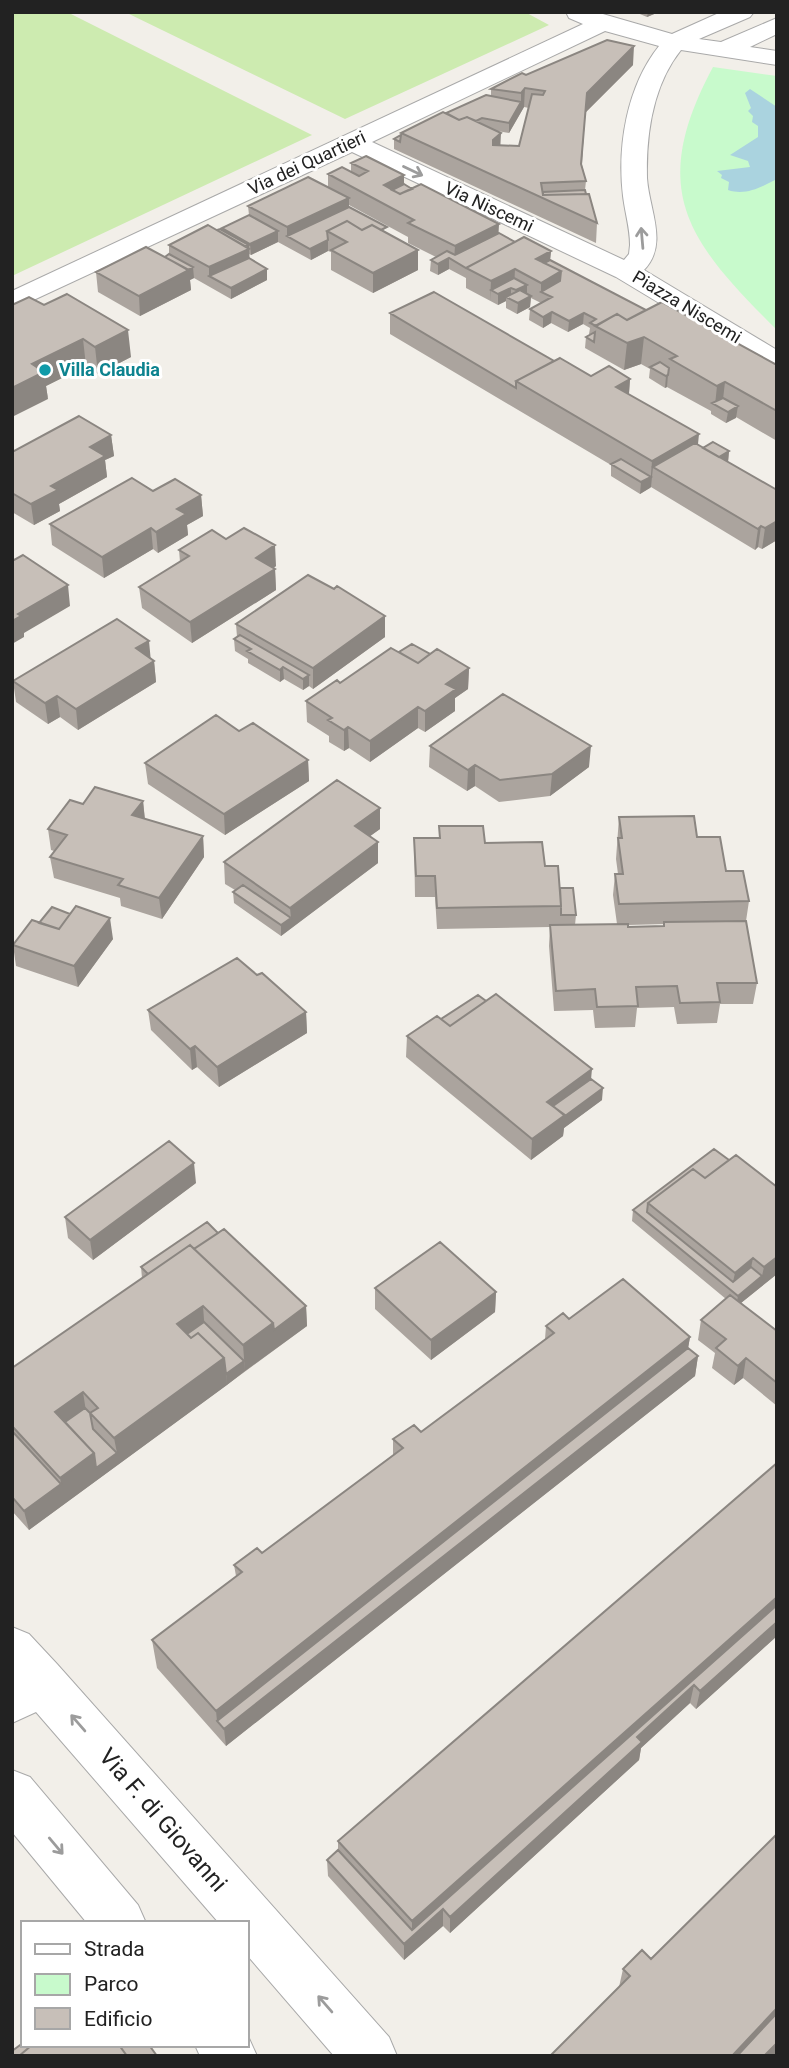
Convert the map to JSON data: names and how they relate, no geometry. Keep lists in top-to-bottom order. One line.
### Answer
{"streets":{"street":["Via dei Quartieri","Via Niscemi","Piazza Niscemi","Via F. di Giovanni"]},"crossings":[["Via dei Quartieri","Via Niscemi"],["Via Niscemi","Piazza Niscemi"]],"one_way":["Piazza Niscemi"],"places":["Villa Claudia"],"legend":["Strada","Parco","Edificio"]}
